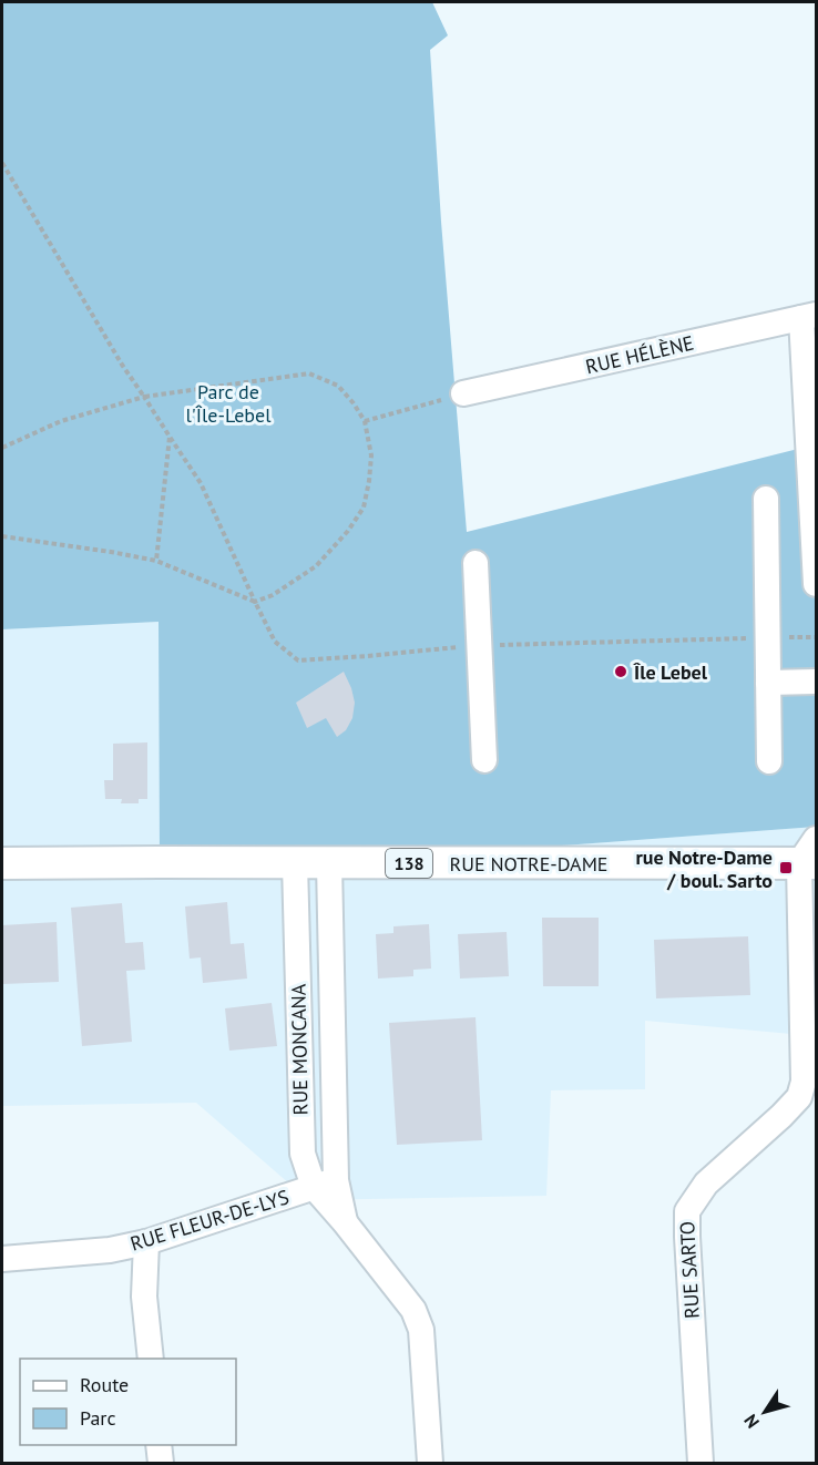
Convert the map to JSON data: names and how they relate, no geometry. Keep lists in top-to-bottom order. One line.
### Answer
{"streets":{"main road":["138","RUE NOTRE-DAME"],"street":["RUE HÉLÈNE","RUE MONCANA","RUE FLEUR-DE-LYS","RUE SARTO"]},"crossings":[["RUE NOTRE-DAME","RUE MONCANA"],["RUE NOTRE-DAME","RUE SARTO"],["RUE MONCANA","RUE FLEUR-DE-LYS"]],"parks":["Parc de l'Île-Lebel"],"places":{"other":["Île Lebel"],"transit":["rue Notre-Dame / boul. Sarto"]},"legend":["Route","Parc"],"north":"bottom left"}
